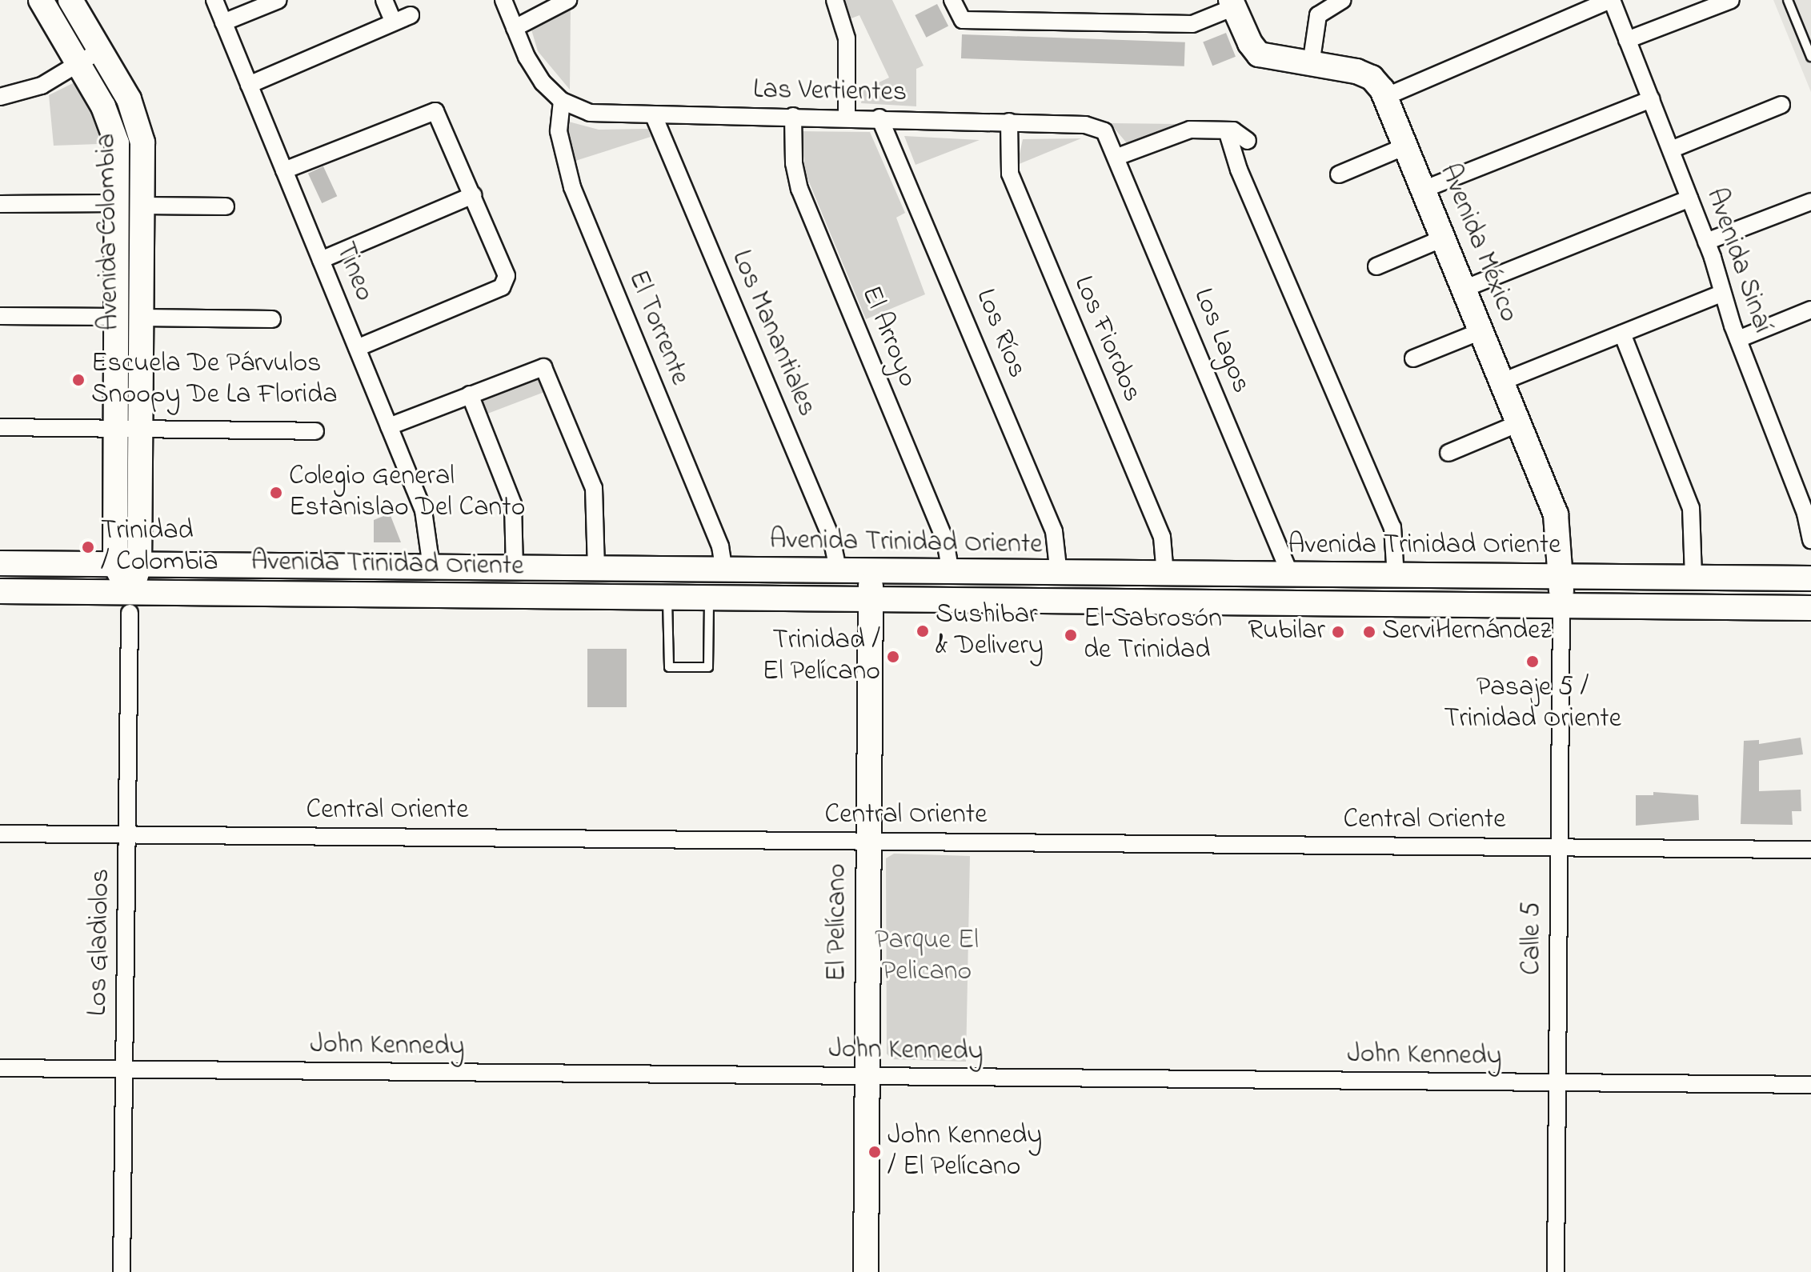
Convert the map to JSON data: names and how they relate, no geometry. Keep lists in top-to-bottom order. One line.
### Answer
{"streets":{"main road":["Avenida Colombia","Avenida México","Avenida Trinidad Oriente","El Pelícano"],"street":["Las Vertientes","Avenida Sinaí","Tineo","El Torrente","Los Manantiales","Los Ríos","El Arroyo","Los Fiordos","Los Lagos","Central Oriente","Calle 5","Los Gladiolos","John Kennedy"]},"crossings":[["Las Vertientes","El Torrente"],["Las Vertientes","Los Manantiales"],["Las Vertientes","Los Ríos"],["Las Vertientes","El Arroyo"],["Las Vertientes","Los Fiordos"],["Las Vertientes","Los Lagos"],["Avenida Colombia","Avenida Trinidad Oriente"],["Avenida Colombia","Los Gladiolos"],["Avenida México","Avenida Trinidad Oriente"],["Avenida México","Calle 5"],["Tineo","Avenida Trinidad Oriente"],["El Torrente","Avenida Trinidad Oriente"],["Los Manantiales","Avenida Trinidad Oriente"],["Los Ríos","Avenida Trinidad Oriente"],["El Arroyo","Avenida Trinidad Oriente"],["Los Fiordos","Avenida Trinidad Oriente"],["Los Lagos","Avenida Trinidad Oriente"],["Avenida Trinidad Oriente","El Pelícano"],["Avenida Trinidad Oriente","Calle 5"],["Avenida Trinidad Oriente","Los Gladiolos"],["Central Oriente","El Pelícano"],["Central Oriente","Calle 5"],["Central Oriente","Los Gladiolos"],["El Pelícano","John Kennedy"],["Calle 5","John Kennedy"],["Los Gladiolos","John Kennedy"]],"parks":["Parque El Pelicano"],"places":["Escuela De Párvulos Snoopy De La Florida","Colegio General Estanislao Del Canto","Trinidad / Colombia","Sushibar & Delivery","Rubilar","ServiHernández","El Sabrosón de Trinidad","Trinidad / El Pelícano","Pasaje 5 / Trinidad Oriente","John Kennedy / El Pelícano"]}
